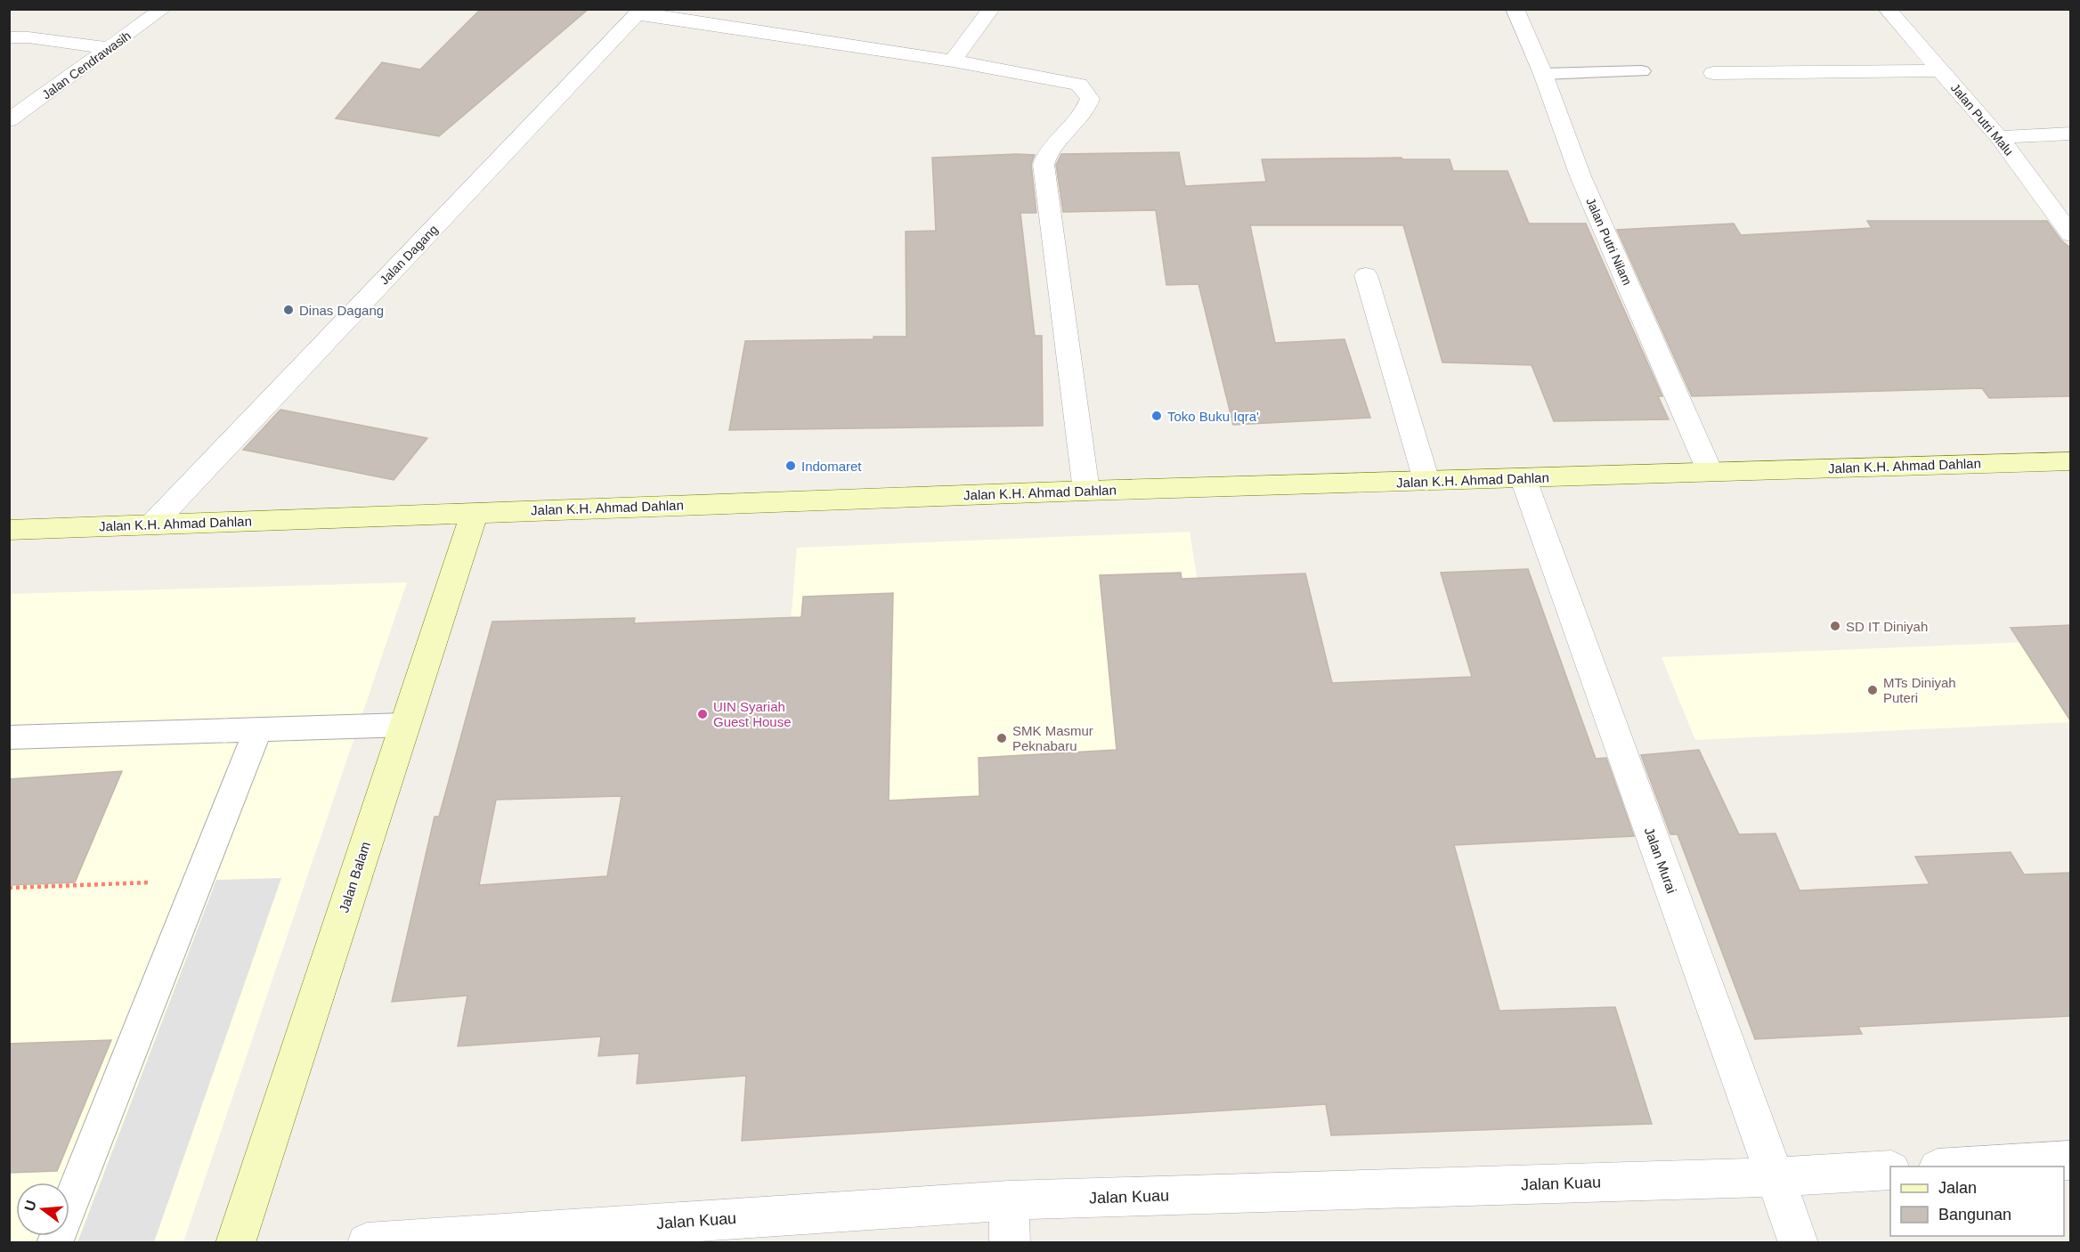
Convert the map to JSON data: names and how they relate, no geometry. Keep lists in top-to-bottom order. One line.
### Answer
{"streets":{"main road":["Jalan K.H. Ahmad Dahlan","Jalan Balam"],"street":["Jalan Cendrawasih","Jalan Putri Malu","Jalan Putri Nilam","Jalan Dagang","Jalan Murai","Jalan Kuau"]},"crossings":[["Jalan Putri Nilam","Jalan K.H. Ahmad Dahlan"],["Jalan Dagang","Jalan K.H. Ahmad Dahlan"],["Jalan K.H. Ahmad Dahlan","Jalan Murai"],["Jalan K.H. Ahmad Dahlan","Jalan Balam"],["Jalan Murai","Jalan Kuau"]],"places":["Dinas Dagang","Toko Buku Iqra'","Indomaret","SD IT Diniyah","MTs Diniyah Puteri","UIN Syariah Guest House","SMK Masmur Peknabaru"],"legend":["Jalan","Bangunan"],"north":"left"}
